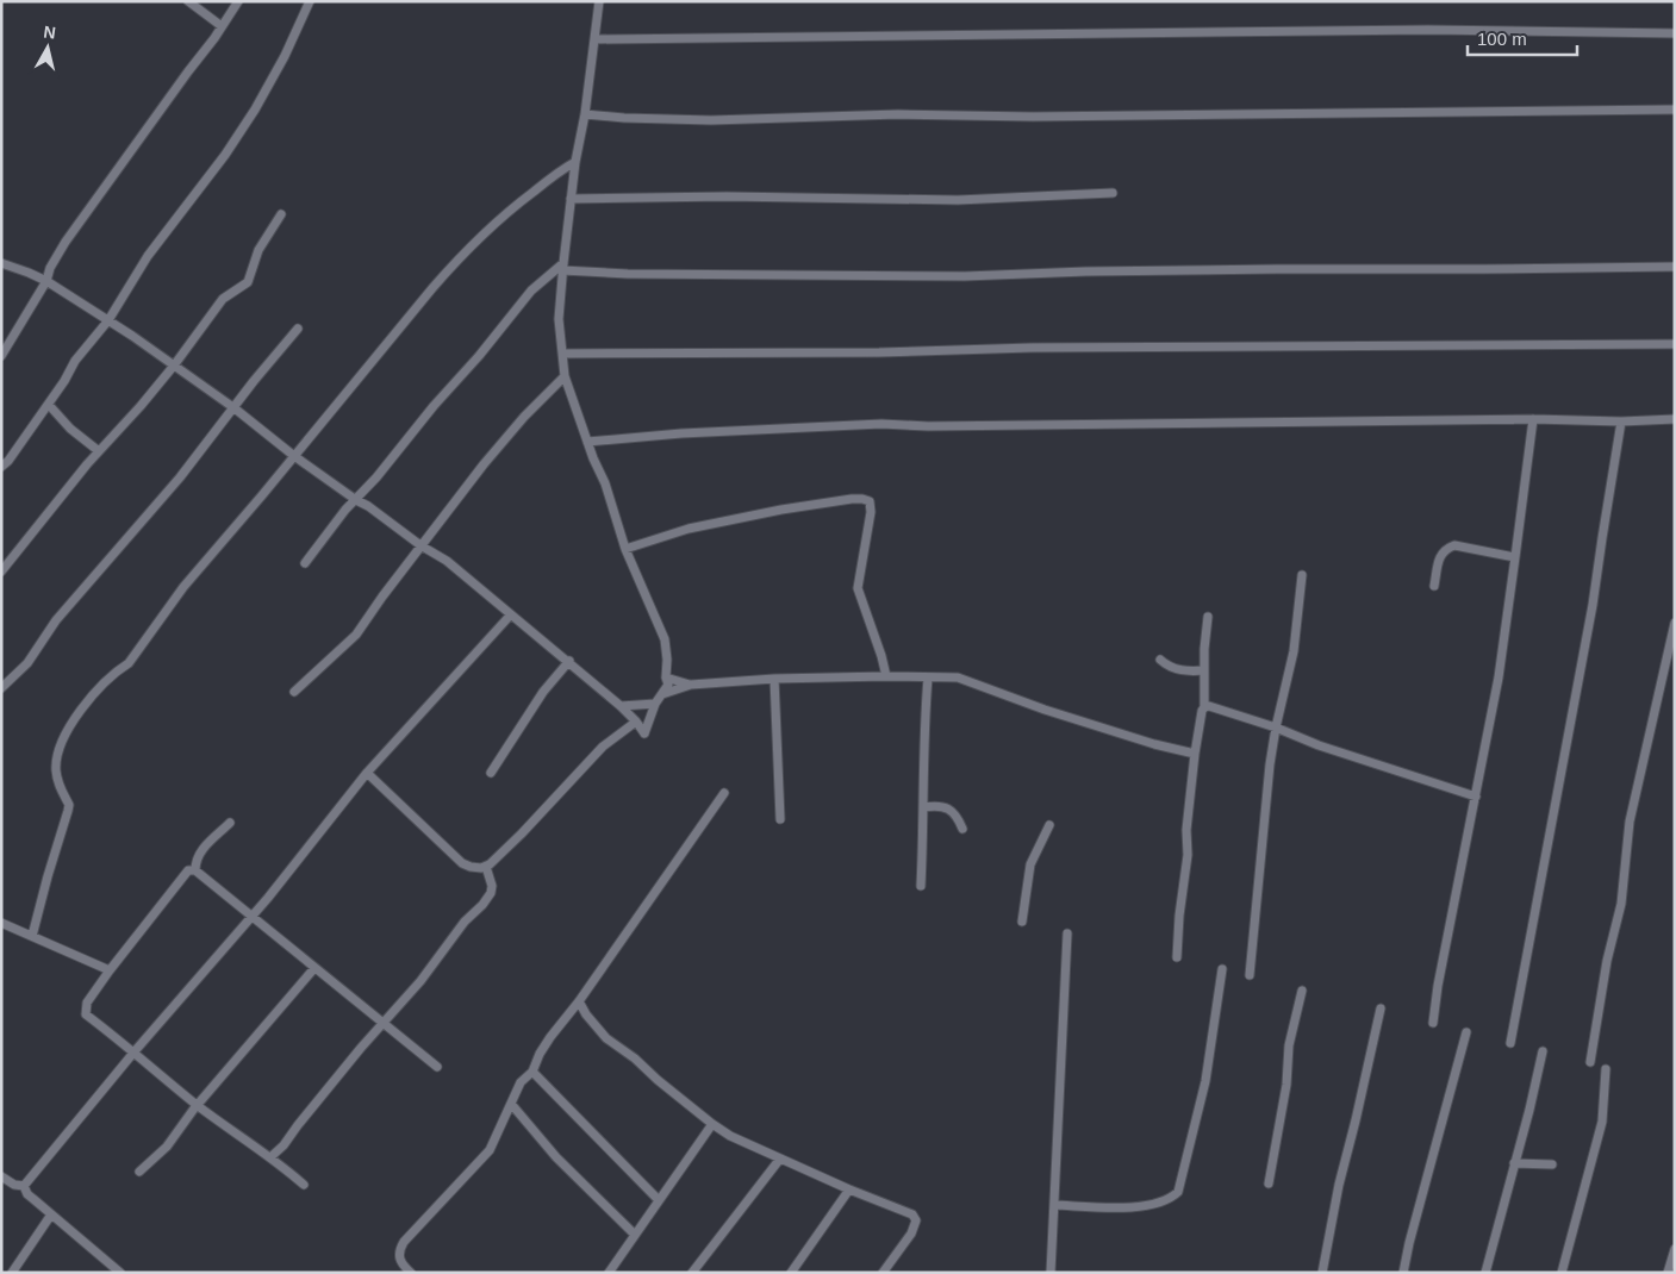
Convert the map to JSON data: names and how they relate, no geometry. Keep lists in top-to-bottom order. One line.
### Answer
{"scale_bar":"100 m","north":"top"}
